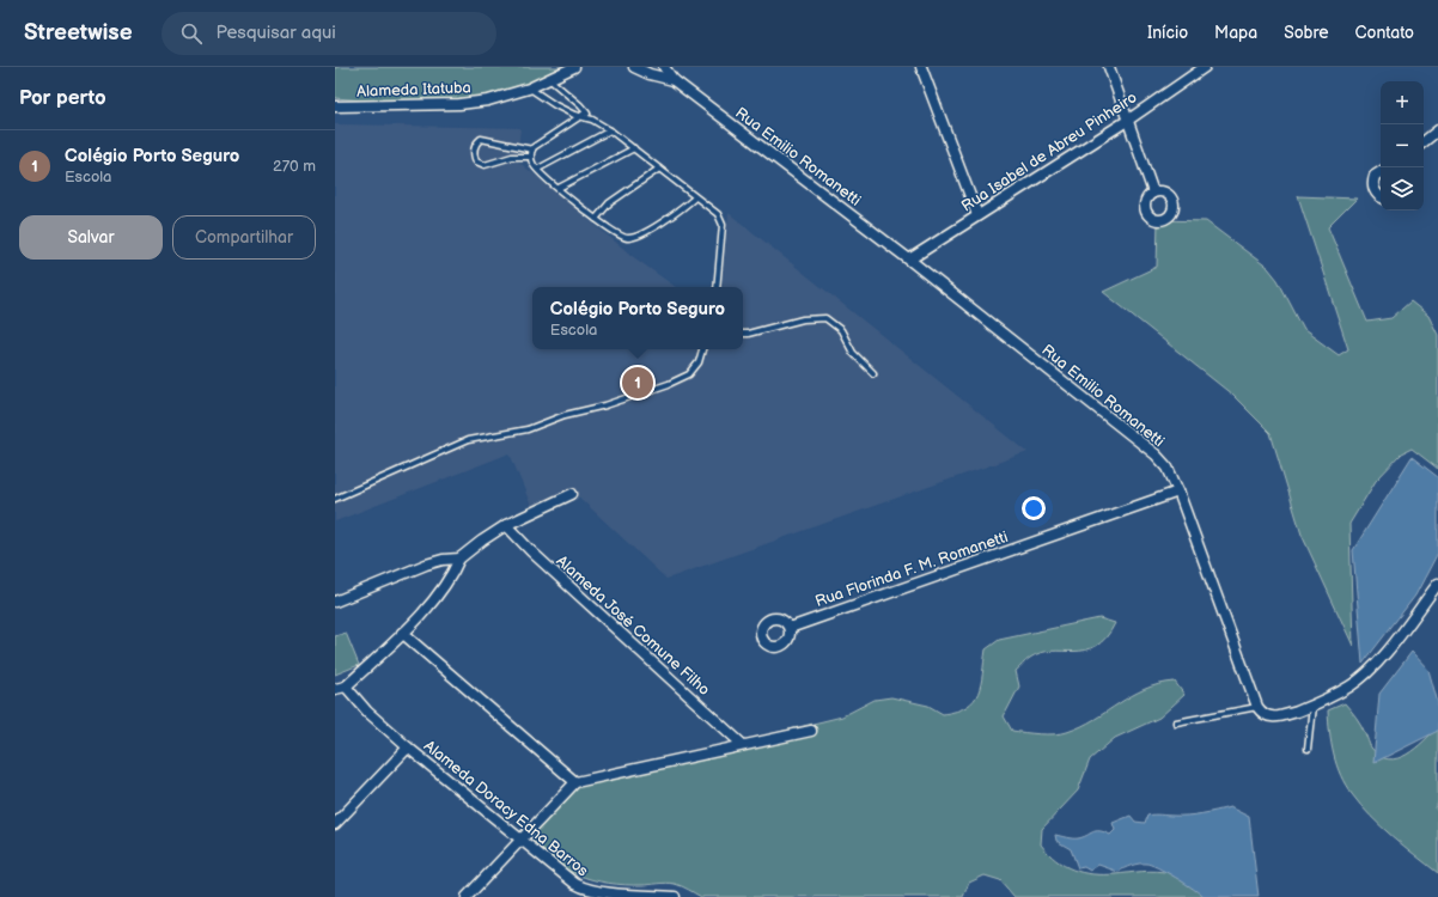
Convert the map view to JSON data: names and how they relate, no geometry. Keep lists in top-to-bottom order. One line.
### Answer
{"streets":{"street":["Alameda Itatuba","Rua Isabel de Abreu Pinheiro","Rua Emilio Romanetti","Rua Florinda F. M. Romanetti","Alameda José Comune Filho","Alameda Doracy Edna Barros"]},"crossings":[["Rua Isabel de Abreu Pinheiro","Rua Emilio Romanetti"],["Rua Emilio Romanetti","Rua Florinda F. M. Romanetti"]],"page":{"header":"Streetwise","search":"Pesquisar aqui","nav":["Início","Mapa","Sobre","Contato"],"heading":"Por perto","map_buttons":["+","−"],"list":[{"mark":"1","name":"Colégio Porto Seguro","note":"Escola","value":"270 m"}],"buttons":["Salvar","Compartilhar"],"popup":["Colégio Porto Seguro","Escola"],"pins":"1"}}
